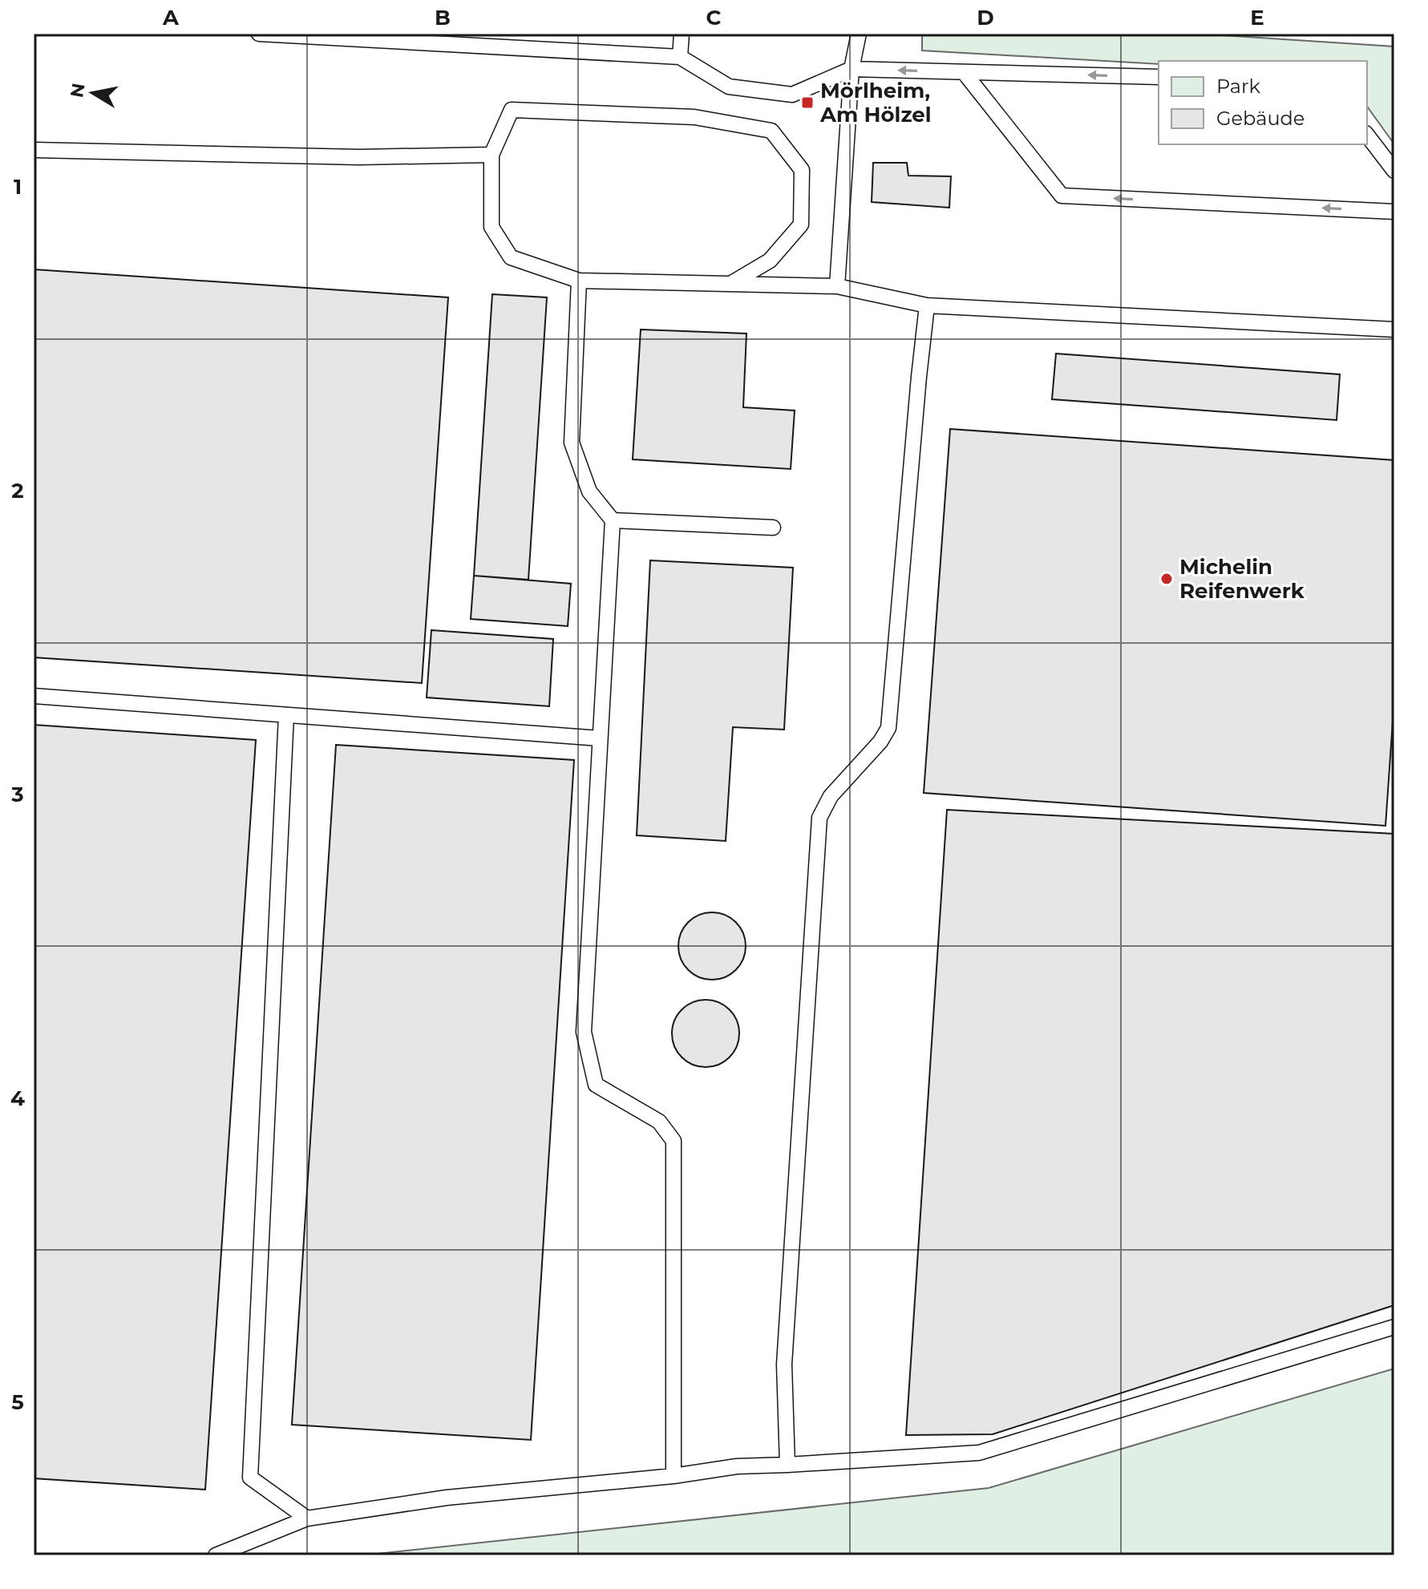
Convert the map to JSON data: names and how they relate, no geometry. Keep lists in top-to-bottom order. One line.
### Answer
{"places":{"transit":["Mörlheim, Am Hölzel"],"other":["Michelin Reifenwerk"]},"legend":["Park","Gebäude"],"north":"left","grid":{"columns":["A","B","C","D","E"],"rows":["1","2","3","4","5"]}}
